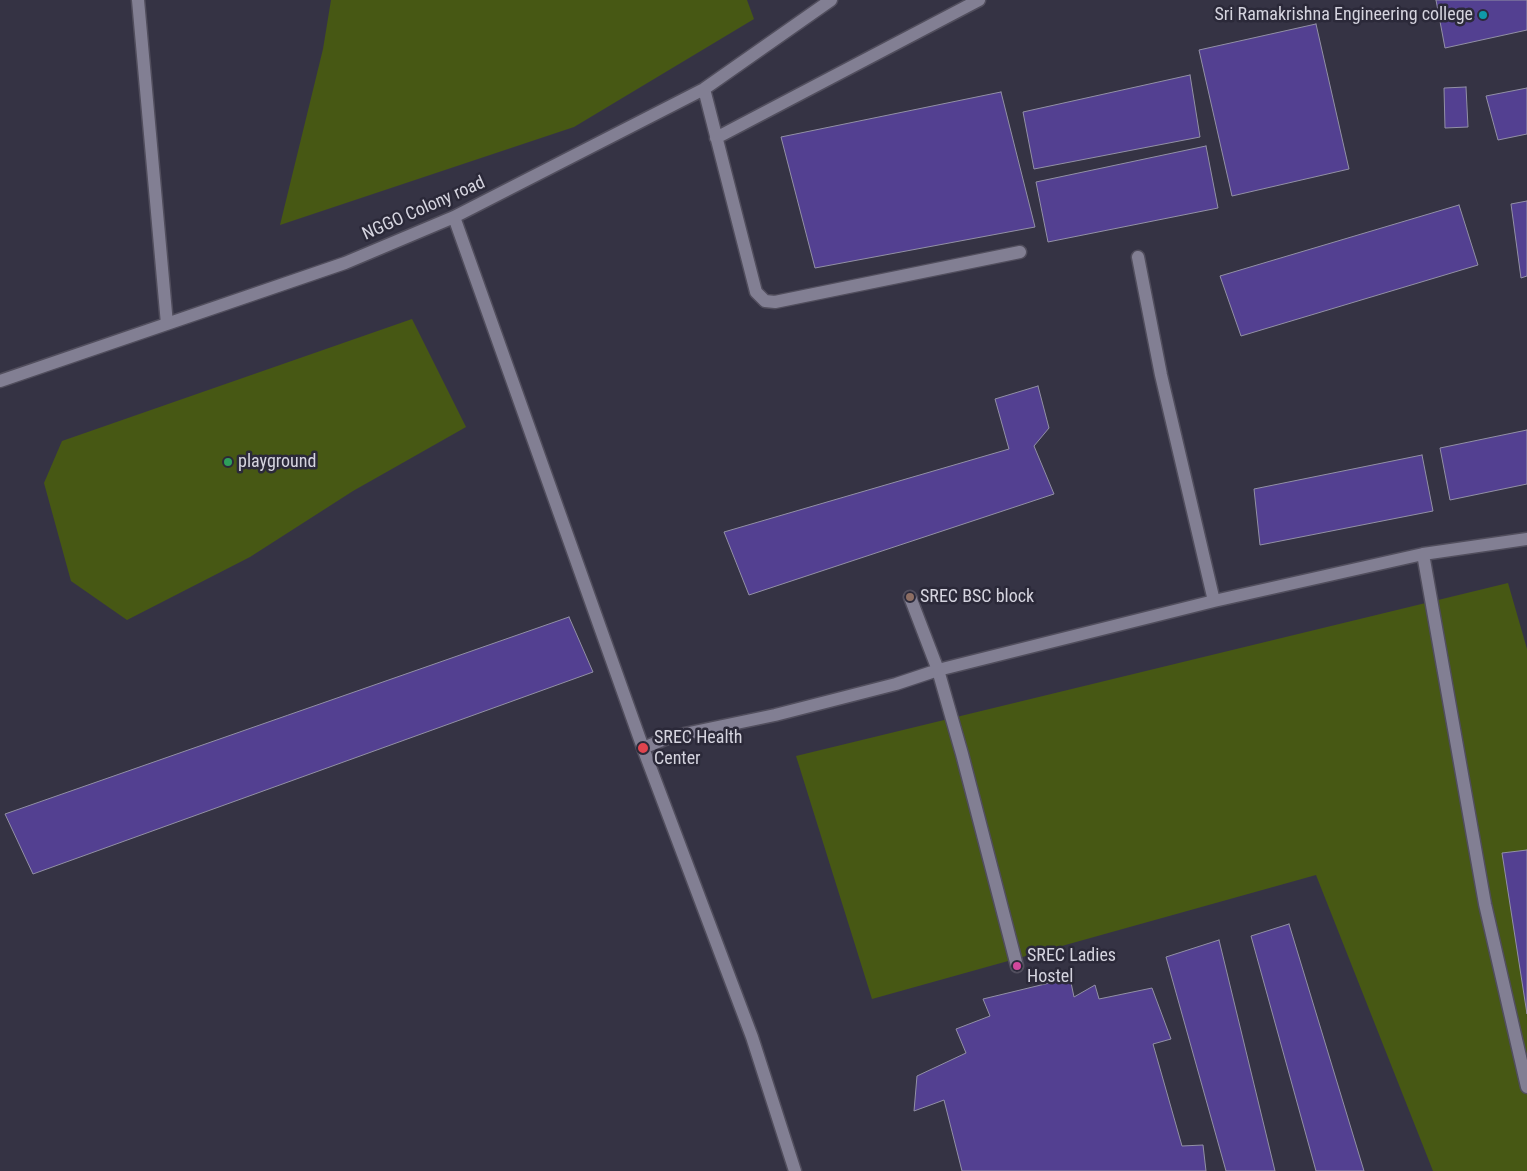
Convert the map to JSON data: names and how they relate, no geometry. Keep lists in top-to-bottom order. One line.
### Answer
{"streets":{"street":["NGGO Colony road"]},"places":["Sri Ramakrishna Engineering college","playground","SREC BSC block","SREC Health Center","SREC Ladies Hostel"]}
